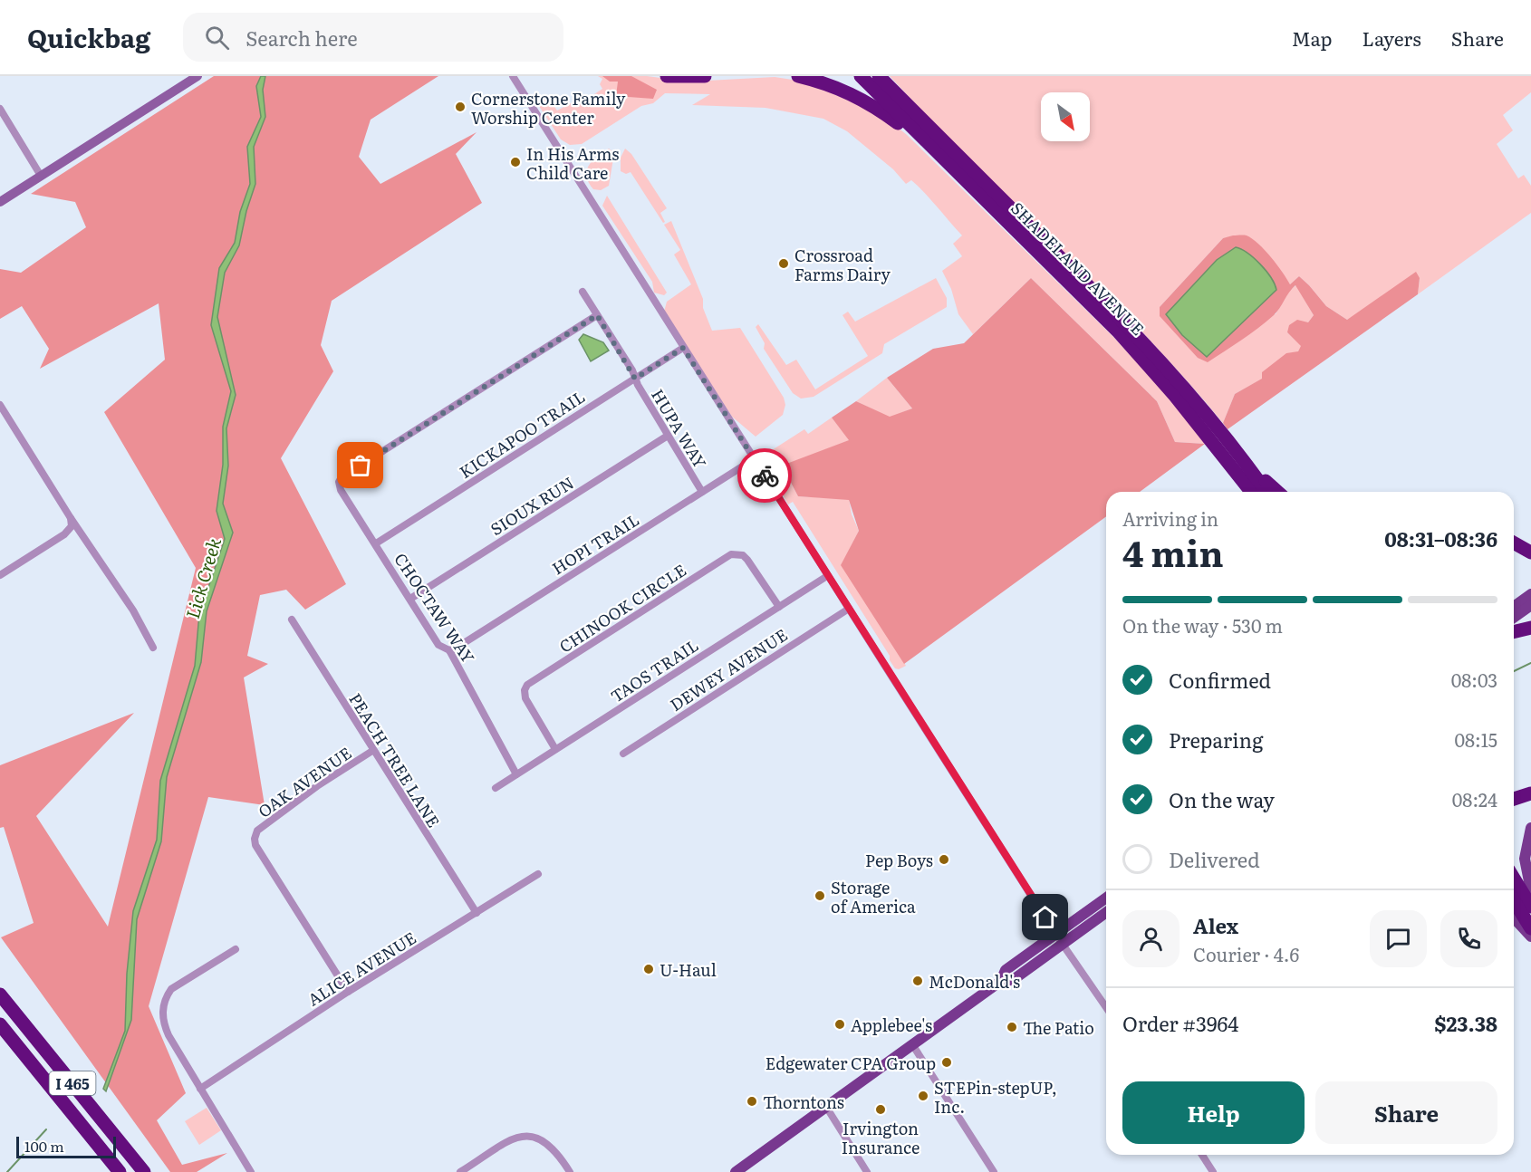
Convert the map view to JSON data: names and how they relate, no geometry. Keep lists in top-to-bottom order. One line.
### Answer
{"streets":{"highway":["SHADELAND AVENUE","I 465"],"street":["HUPA WAY","KICKAPOO TRAIL","SIOUX RUN","HOPI TRAIL","CHOCTAW WAY","CHINOOK CIRCLE","DEWEY AVENUE","TAOS TRAIL","PEACH TREE LANE","OAK AVENUE","ALICE AVENUE"]},"crossings":[["HUPA WAY","KICKAPOO TRAIL"],["HUPA WAY","SIOUX RUN"],["HUPA WAY","HOPI TRAIL"],["HUPA WAY","CHOCTAW WAY"],["KICKAPOO TRAIL","CHOCTAW WAY"],["SIOUX RUN","CHOCTAW WAY"],["HOPI TRAIL","CHOCTAW WAY"],["CHOCTAW WAY","TAOS TRAIL"],["CHINOOK CIRCLE","TAOS TRAIL"],["PEACH TREE LANE","OAK AVENUE"],["PEACH TREE LANE","ALICE AVENUE"],["OAK AVENUE","ALICE AVENUE"]],"water":["Lick Creek"],"places":["Cornerstone Family Worship Center","In His Arms Child Care","Crossroad Farms Dairy","Pep Boys","Storage of America","U-Haul","McDonald's","Applebee's","The Patio","Edgewater CPA Group","STEPin-stepUP, Inc.","Thorntons","Irvington Insurance"],"scale_bar":"100 m","north":"bottom right","page":{"header":"Quickbag","search":"Search here","nav":["Map","Layers","Share"],"heading":["4 min","Arriving in","08:31–08:36"],"panel":["Alex","Courier · 4.6","Order #3964","$23.38"],"bar":"On the way · 530 m","list":[["Confirmed","08:03"],["Preparing","08:15"],["On the way","08:24"],"Delivered"],"buttons":["Help","Share"],"scale":"100 m"}}
